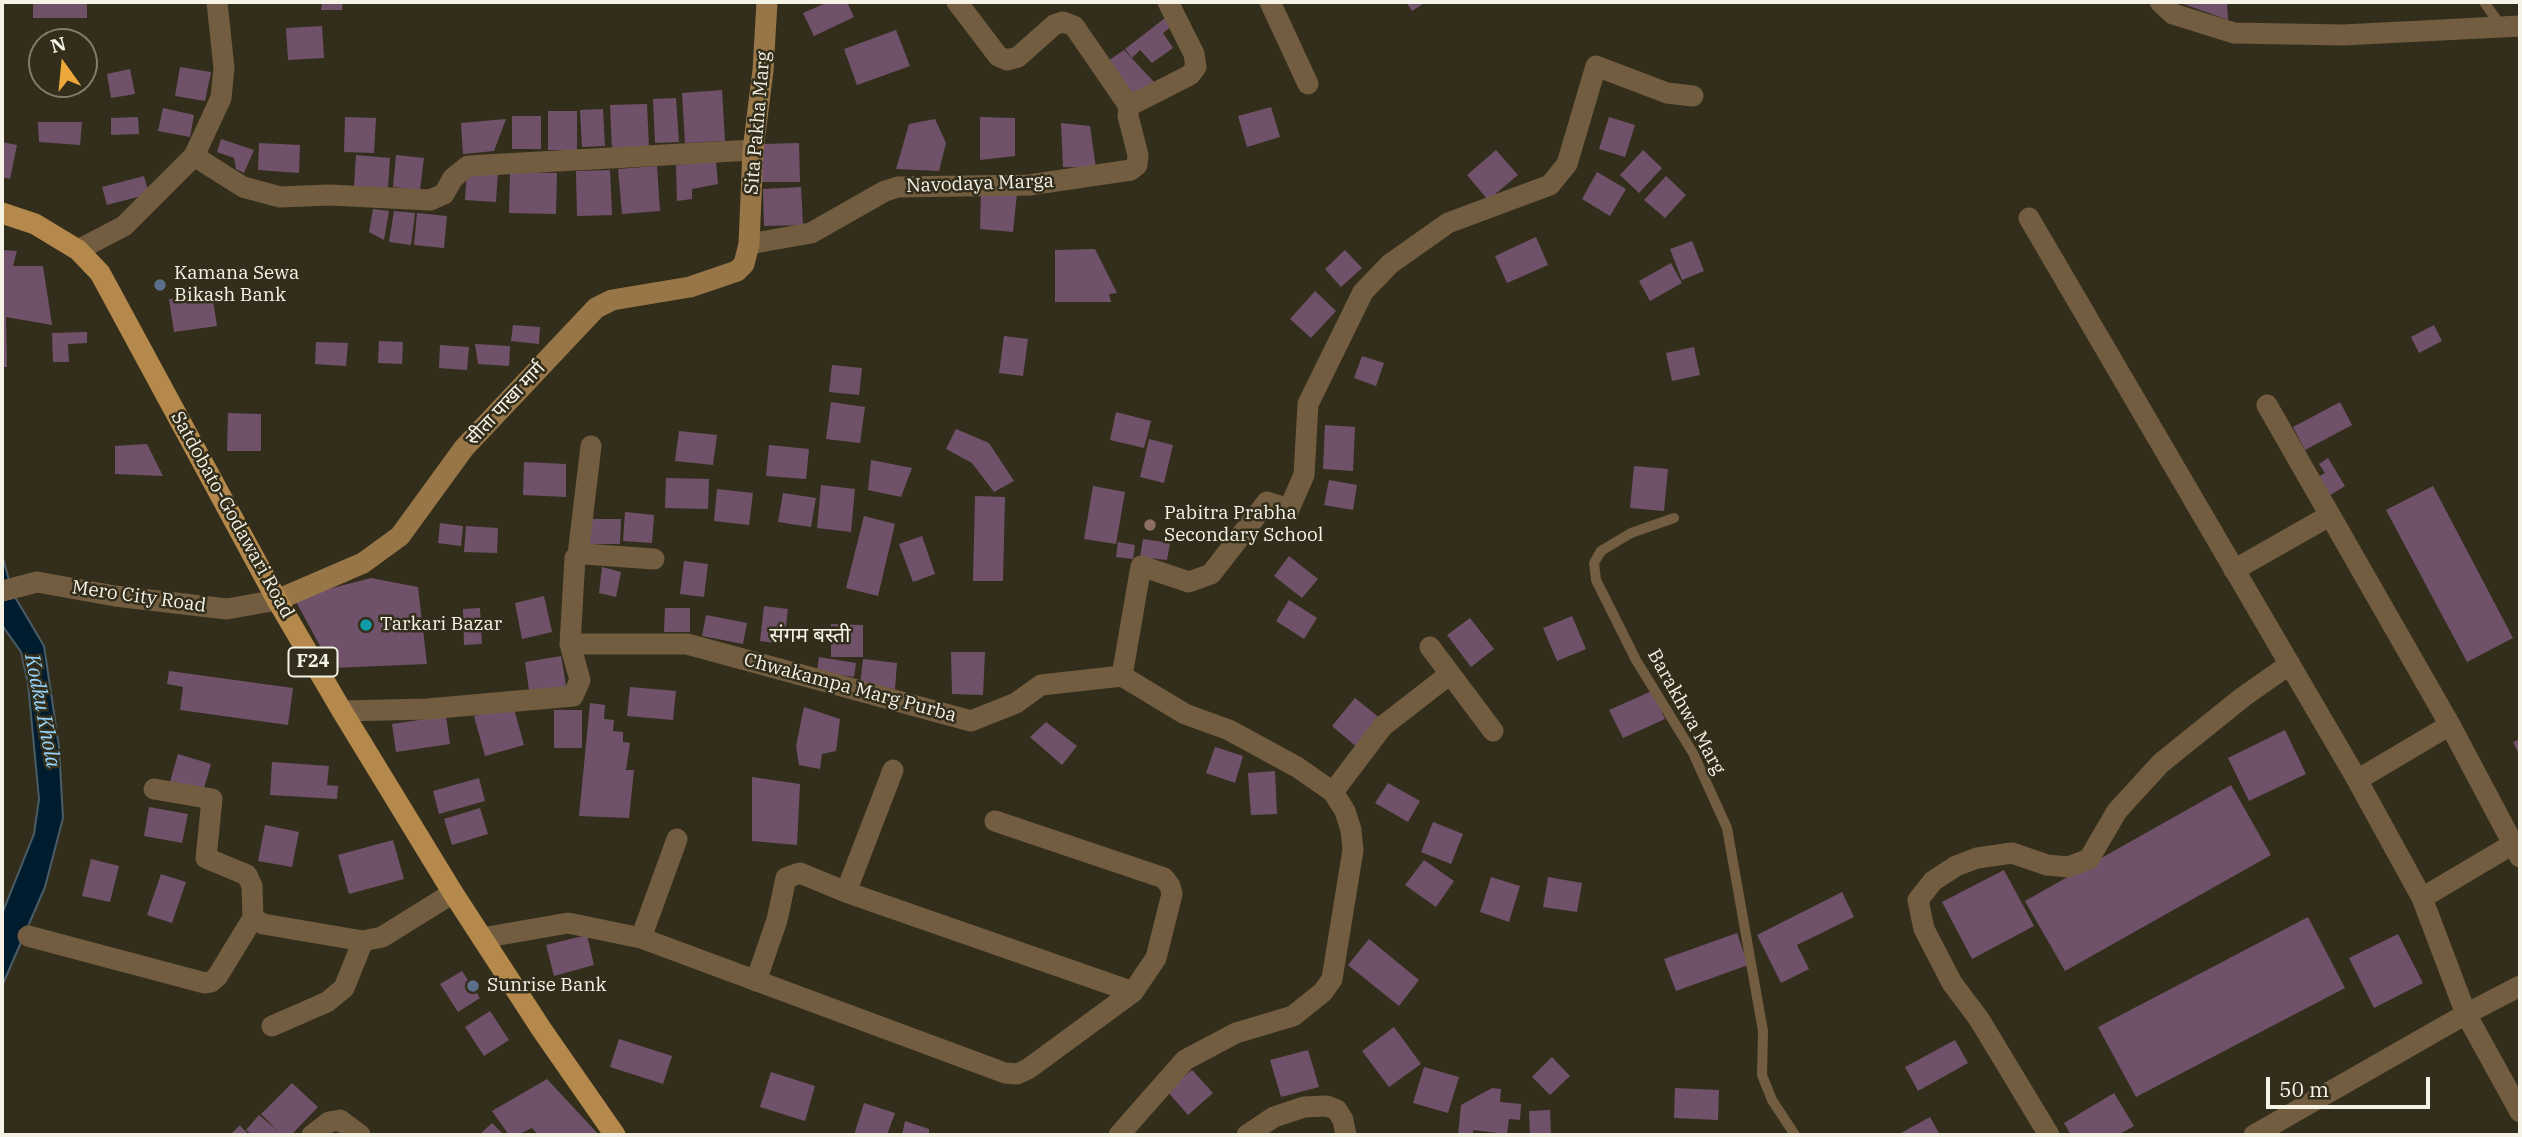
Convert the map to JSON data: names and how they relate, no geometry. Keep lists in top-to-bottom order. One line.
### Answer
{"streets":{"main road":["Satdobato-Godawari Road","F24"],"street":["Sita Pakha Marg","Navodaya Marga","सीता पाखा मार्ग","Mero City Road","Chwakampa Marg Purba"],"lane":["Barakhwa Marg"]},"crossings":[["Sita Pakha Marg","Navodaya Marga"],["Sita Pakha Marg","सीता पाखा मार्ग"],["Navodaya Marga","सीता पाखा मार्ग"],["सीता पाखा मार्ग","Satdobato-Godawari Road"],["सीता पाखा मार्ग","Mero City Road"],["Satdobato-Godawari Road","Mero City Road"]],"districts":["संगम बस्ती"],"water":["Kodku Khola"],"places":["Kamana Sewa Bikash Bank","Pabitra Prabha Secondary School","Tarkari Bazar","Sunrise Bank"],"scale_bar":"50 m","north":"top"}
